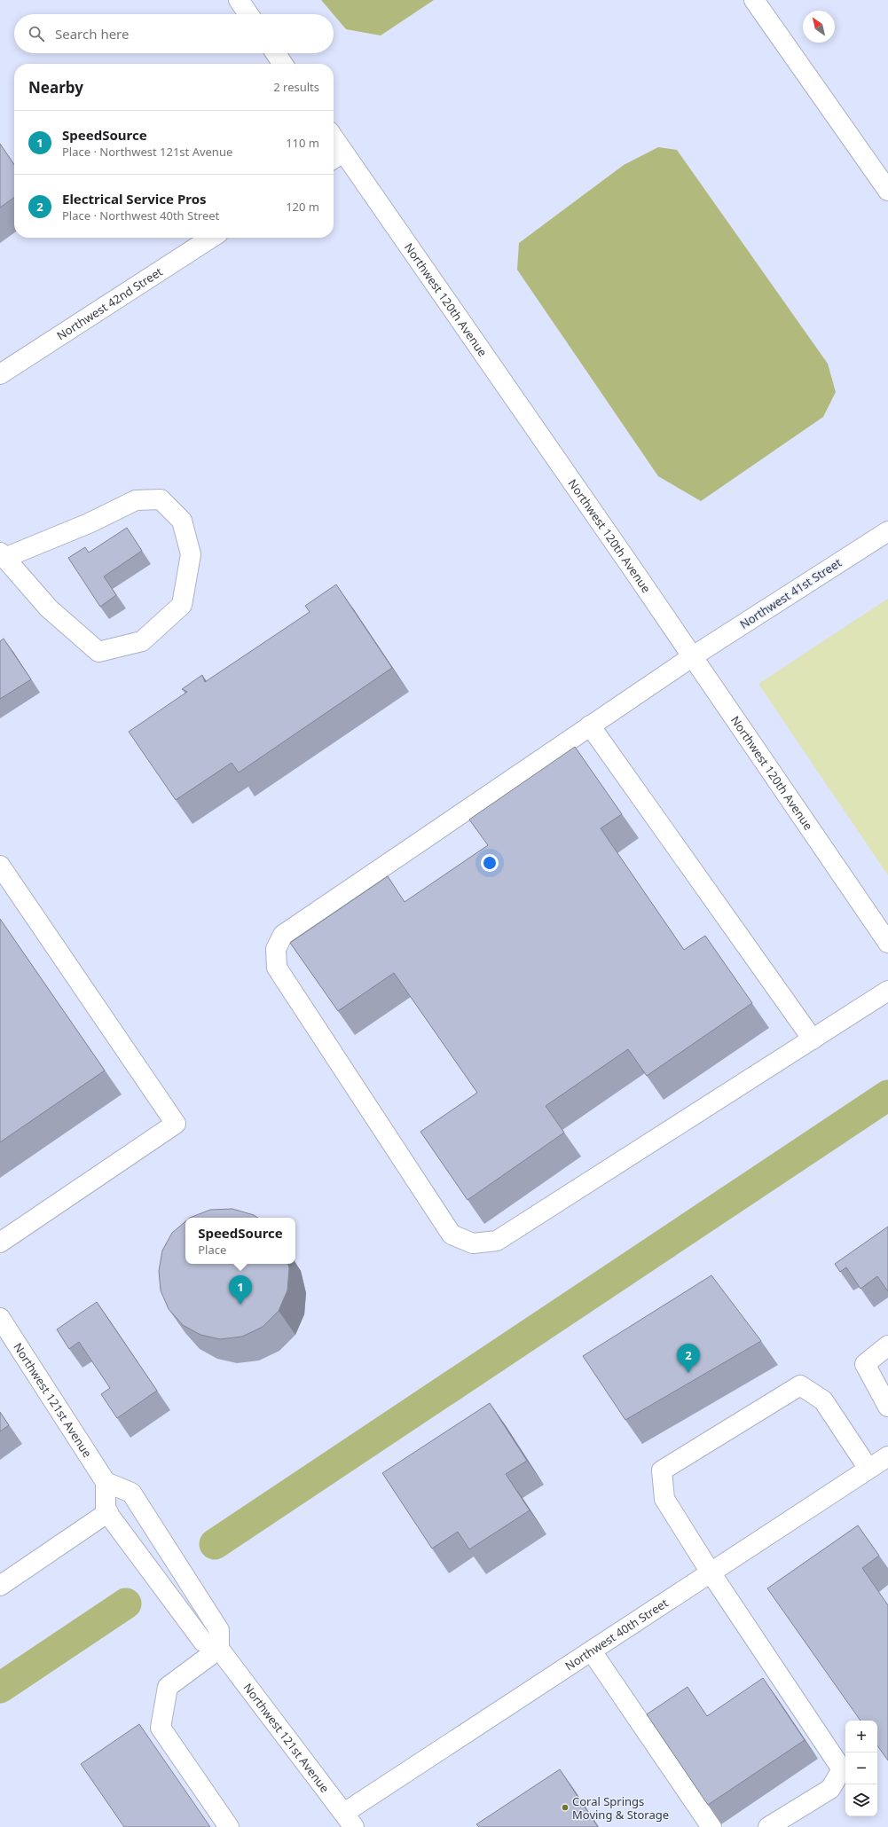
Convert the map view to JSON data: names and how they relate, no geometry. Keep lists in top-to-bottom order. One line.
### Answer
{"streets":{"street":["Northwest 120th Avenue","Northwest 42nd Street","Northwest 41st Street","Northwest 121st Avenue","Northwest 40th Street"]},"crossings":[["Northwest 120th Avenue","Northwest 41st Street"],["Northwest 121st Avenue","Northwest 40th Street"]],"places":["Coral Springs Moving & Storage"],"north":"top left","page":{"search":"Search here","heading":["Nearby","2 results"],"list":[{"mark":"1","name":"SpeedSource","note":"Place · Northwest 121st Avenue","value":"110 m"},{"mark":"2","name":"Electrical Service Pros","note":"Place · Northwest 40th Street","value":"120 m"}],"popup":["SpeedSource","Place"],"pins":["1","2"],"map_buttons":["+","−"]}}
